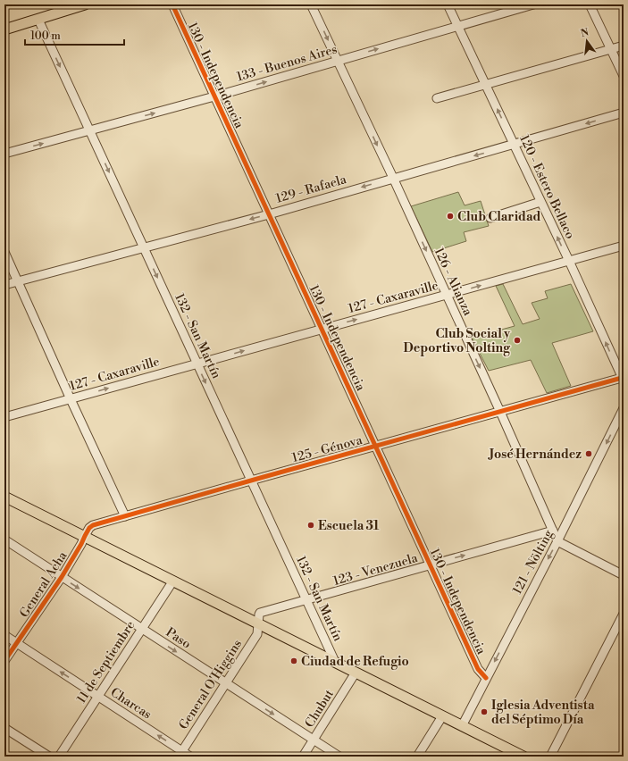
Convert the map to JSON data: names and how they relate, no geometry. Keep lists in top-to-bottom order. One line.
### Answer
{"streets":{"street":["133 - Buenos Aires","130 - Independencia","120 - Estero Bellaco","129 - Rafaela","126 - Alianza","127 - Caxaraville","132 - San Martín","125 - Génova","121 - Nölting","123 - Venezuela","General Acha","Paso","11 de Septiembre","General O'Higgins","Charcas","Chubut"]},"crossings":[["133 - Buenos Aires","130 - Independencia"],["133 - Buenos Aires","120 - Estero Bellaco"],["133 - Buenos Aires","126 - Alianza"],["133 - Buenos Aires","132 - San Martín"],["130 - Independencia","129 - Rafaela"],["130 - Independencia","127 - Caxaraville"],["130 - Independencia","125 - Génova"],["130 - Independencia","121 - Nölting"],["130 - Independencia","123 - Venezuela"],["120 - Estero Bellaco","129 - Rafaela"],["120 - Estero Bellaco","127 - Caxaraville"],["120 - Estero Bellaco","125 - Génova"],["129 - Rafaela","126 - Alianza"],["129 - Rafaela","132 - San Martín"],["126 - Alianza","127 - Caxaraville"],["126 - Alianza","125 - Génova"],["126 - Alianza","121 - Nölting"],["126 - Alianza","123 - Venezuela"],["127 - Caxaraville","132 - San Martín"],["132 - San Martín","125 - Génova"],["132 - San Martín","123 - Venezuela"],["125 - Génova","General Acha"],["123 - Venezuela","General O'Higgins"],["General Acha","Paso"],["General Acha","Charcas"],["Paso","11 de Septiembre"],["Paso","General O'Higgins"],["Paso","Chubut"],["11 de Septiembre","Charcas"],["General O'Higgins","Charcas"]],"one_way":["133 - Buenos Aires","120 - Estero Bellaco","126 - Alianza","127 - Caxaraville","132 - San Martín","121 - Nölting","123 - Venezuela","Paso","Charcas"],"places":["Club Claridad","Club Social y Deportivo Nolting","José Hernández","Escuela 31","Ciudad de Refugio","Iglesia Adventista del Séptimo Día"],"scale_bar":"100 m","north":"top"}
